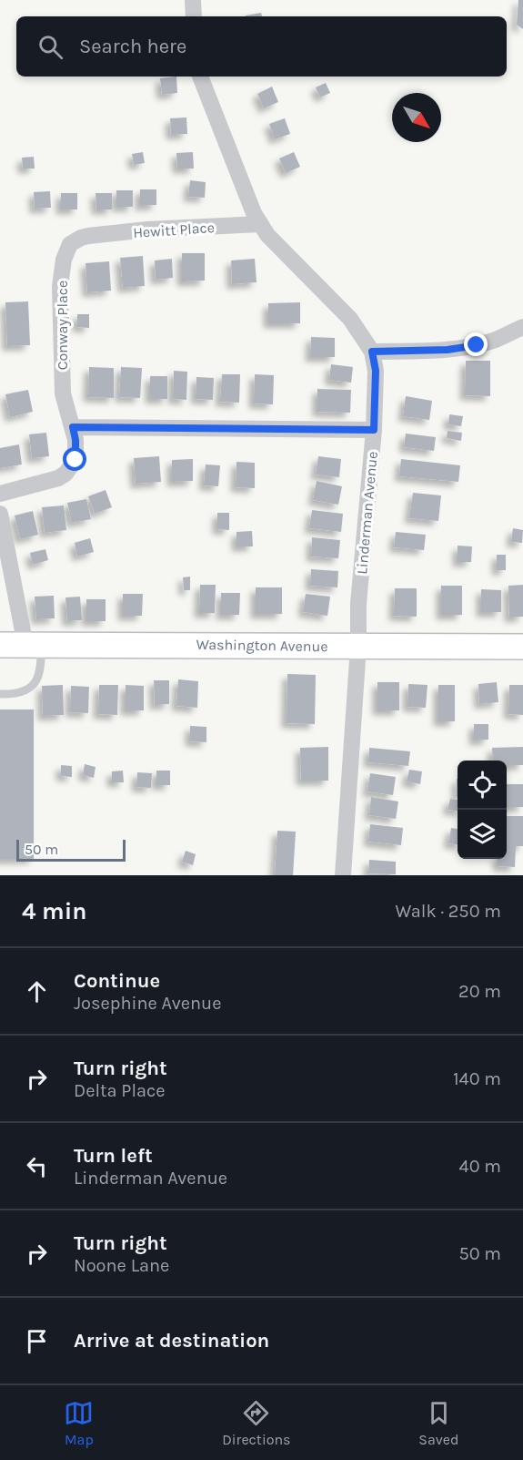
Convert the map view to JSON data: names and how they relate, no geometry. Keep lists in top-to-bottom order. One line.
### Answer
{"streets":{"main road":["Washington Avenue"],"street":["Hewitt Place","Conway Place","Linderman Avenue"]},"crossings":[["Hewitt Place","Conway Place"],["Hewitt Place","Linderman Avenue"],["Linderman Avenue","Washington Avenue"]],"scale_bar":"50 m","north":"bottom right","page":{"search":"Search here","scale":"50 m","heading":["4 min","Walk · 250 m"],"list":[["Continue","Josephine Avenue","20 m"],["Turn right","Delta Place","140 m"],["Turn left","Linderman Avenue","40 m"],["Turn right","Noone Lane","50 m"],"Arrive at destination"],"nav":["Map","Directions","Saved"]}}
